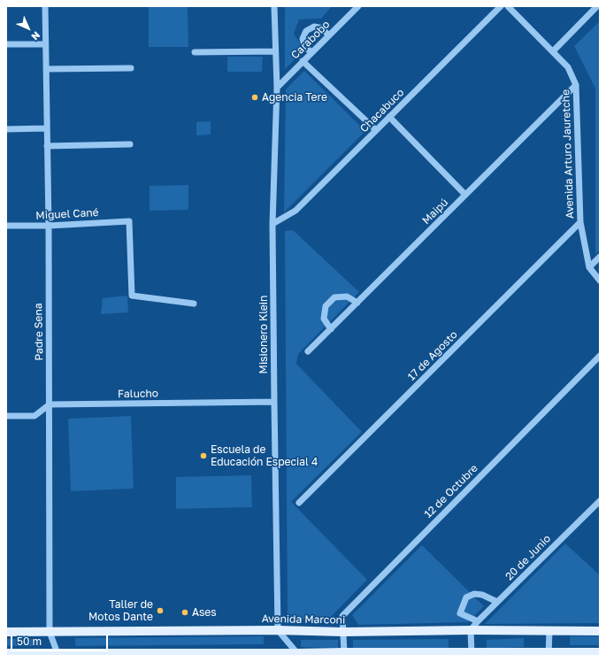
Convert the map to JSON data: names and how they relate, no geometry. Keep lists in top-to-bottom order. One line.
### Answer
{"streets":{"main road":["Avenida Marconi"],"street":["Carabobo","Chacabuco","Avenida Arturo Jauretche","Maipú","Miguel Cané","Padre Sena","Misionero Klein","17 de Agosto","Falucho","12 de Octubre","20 de Junio"]},"crossings":[["Carabobo","Misionero Klein"],["Chacabuco","Misionero Klein"],["Avenida Arturo Jauretche","Maipú"],["Avenida Arturo Jauretche","17 de Agosto"],["Miguel Cané","Padre Sena"],["Padre Sena","Falucho"],["Padre Sena","Avenida Marconi"],["Misionero Klein","Falucho"],["Misionero Klein","Avenida Marconi"],["12 de Octubre","Avenida Marconi"],["20 de Junio","Avenida Marconi"]],"places":["Agencia Tere","Escuela de Educación Especial 4","Taller de Motos Dante","Ases"],"scale_bar":"50 m","north":"bottom right"}
